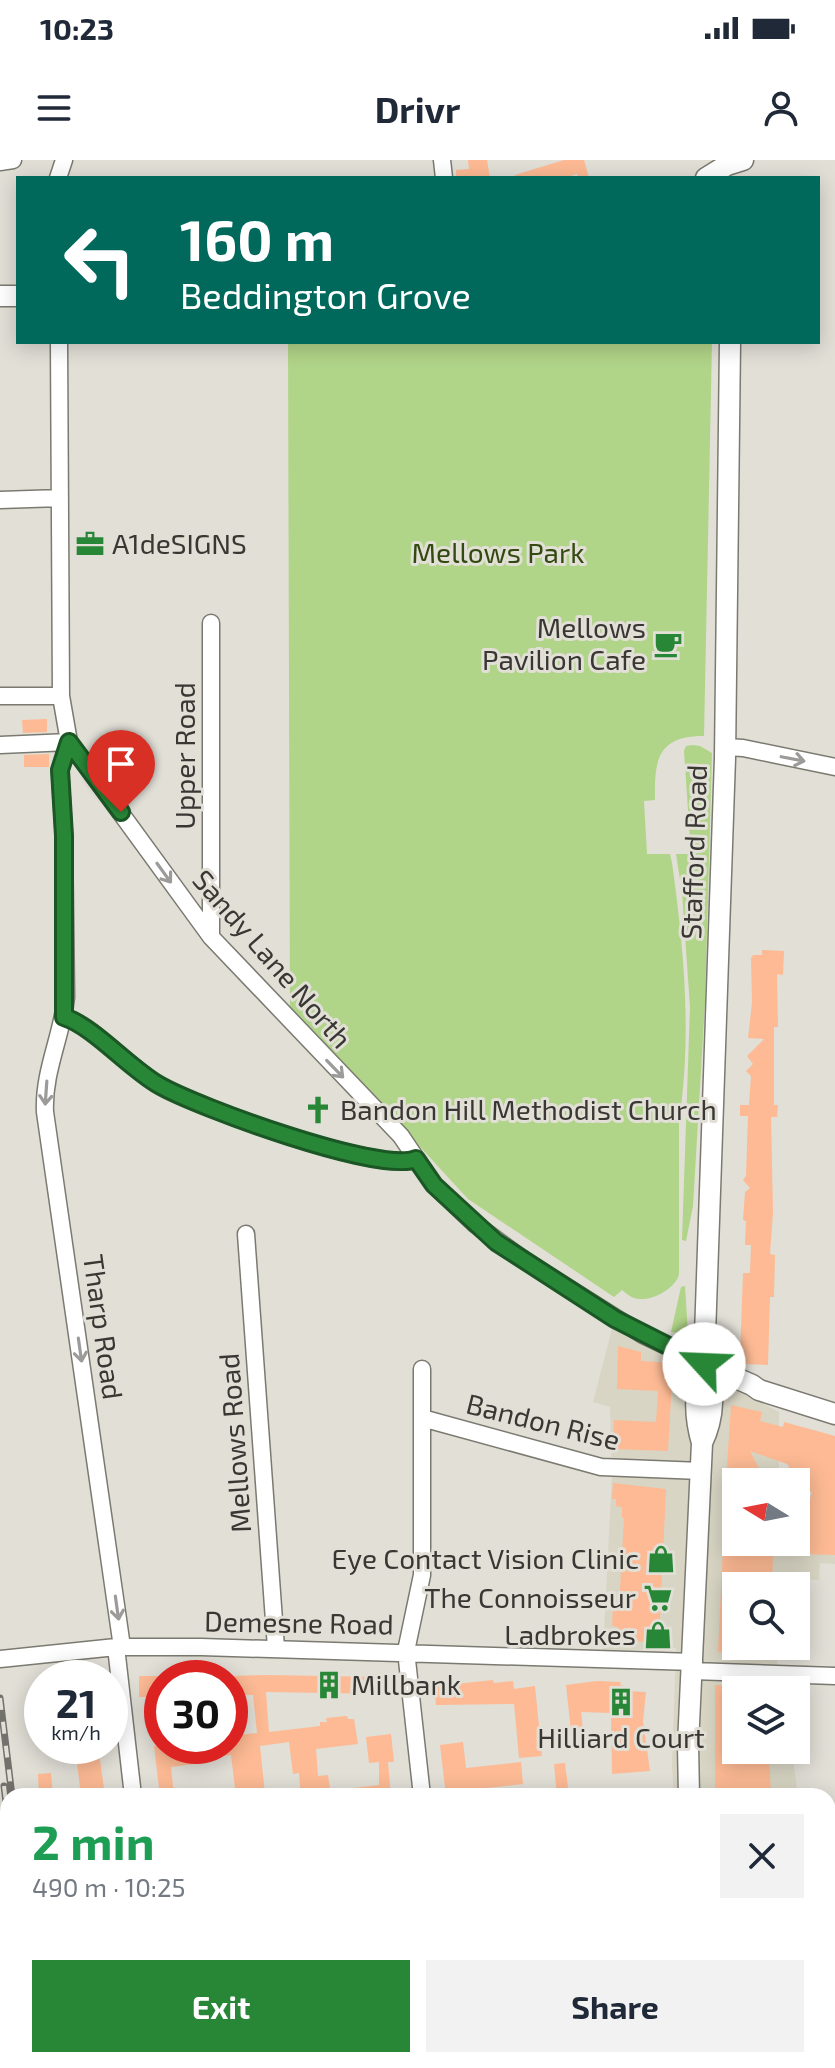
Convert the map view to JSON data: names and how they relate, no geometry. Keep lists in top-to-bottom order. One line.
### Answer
{"streets":{"main road":["Stafford Road"],"street":["Upper Road","Sandy Lane North","Tharp Road","Bandon Rise","Mellows Road","Demesne Road"]},"crossings":[["Upper Road","Sandy Lane North"],["Stafford Road","Sandy Lane North"],["Stafford Road","Bandon Rise"],["Stafford Road","Demesne Road"],["Sandy Lane North","Tharp Road"],["Tharp Road","Demesne Road"],["Bandon Rise","Demesne Road"],["Mellows Road","Demesne Road"]],"one_way":["Sandy Lane North","Tharp Road"],"parks":["Mellows Park"],"places":{"office":["A1deSIGNS"],"cafe":["Mellows Pavilion Cafe"],"church":["Bandon Hill Methodist Church"],"shop":["Eye Contact Vision Clinic","Ladbrokes"],"supermarket":["The Connoisseur"],"building":["Millbank","Hilliard Court"]},"north":"left","page":{"status":"10:23","header":"Drivr","turn":["160 m","Beddington Grove"],"speed":"21 km/h","limit":"30","heading":["2 min","490 m · 10:25"],"buttons":["Exit","Share"]}}
